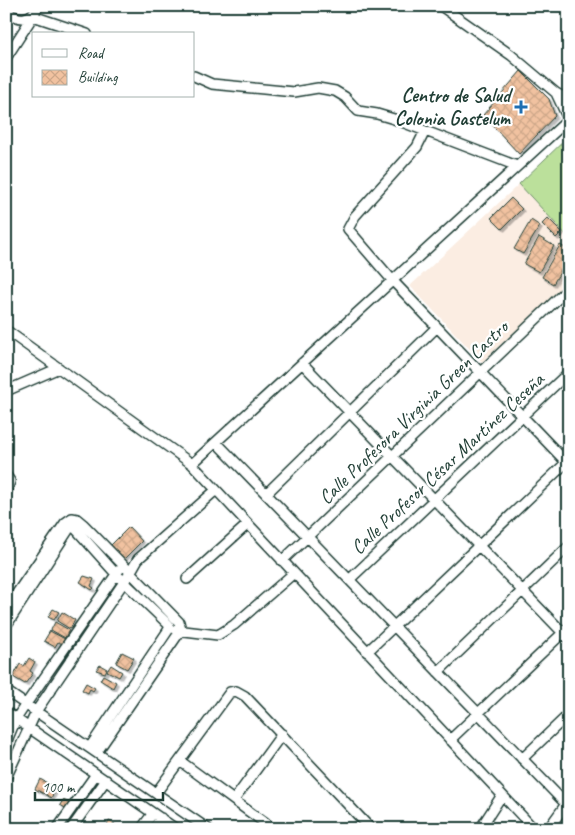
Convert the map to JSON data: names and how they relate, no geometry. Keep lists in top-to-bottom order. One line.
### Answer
{"streets":{"street":["Calle Profesora Virginia Green Castro","Calle Profesor César Martínez Ceseña"]},"places":{"health":["Centro de Salud Colonia Gastelum"]},"legend":["Road","Building"],"scale_bar":"100 m"}
